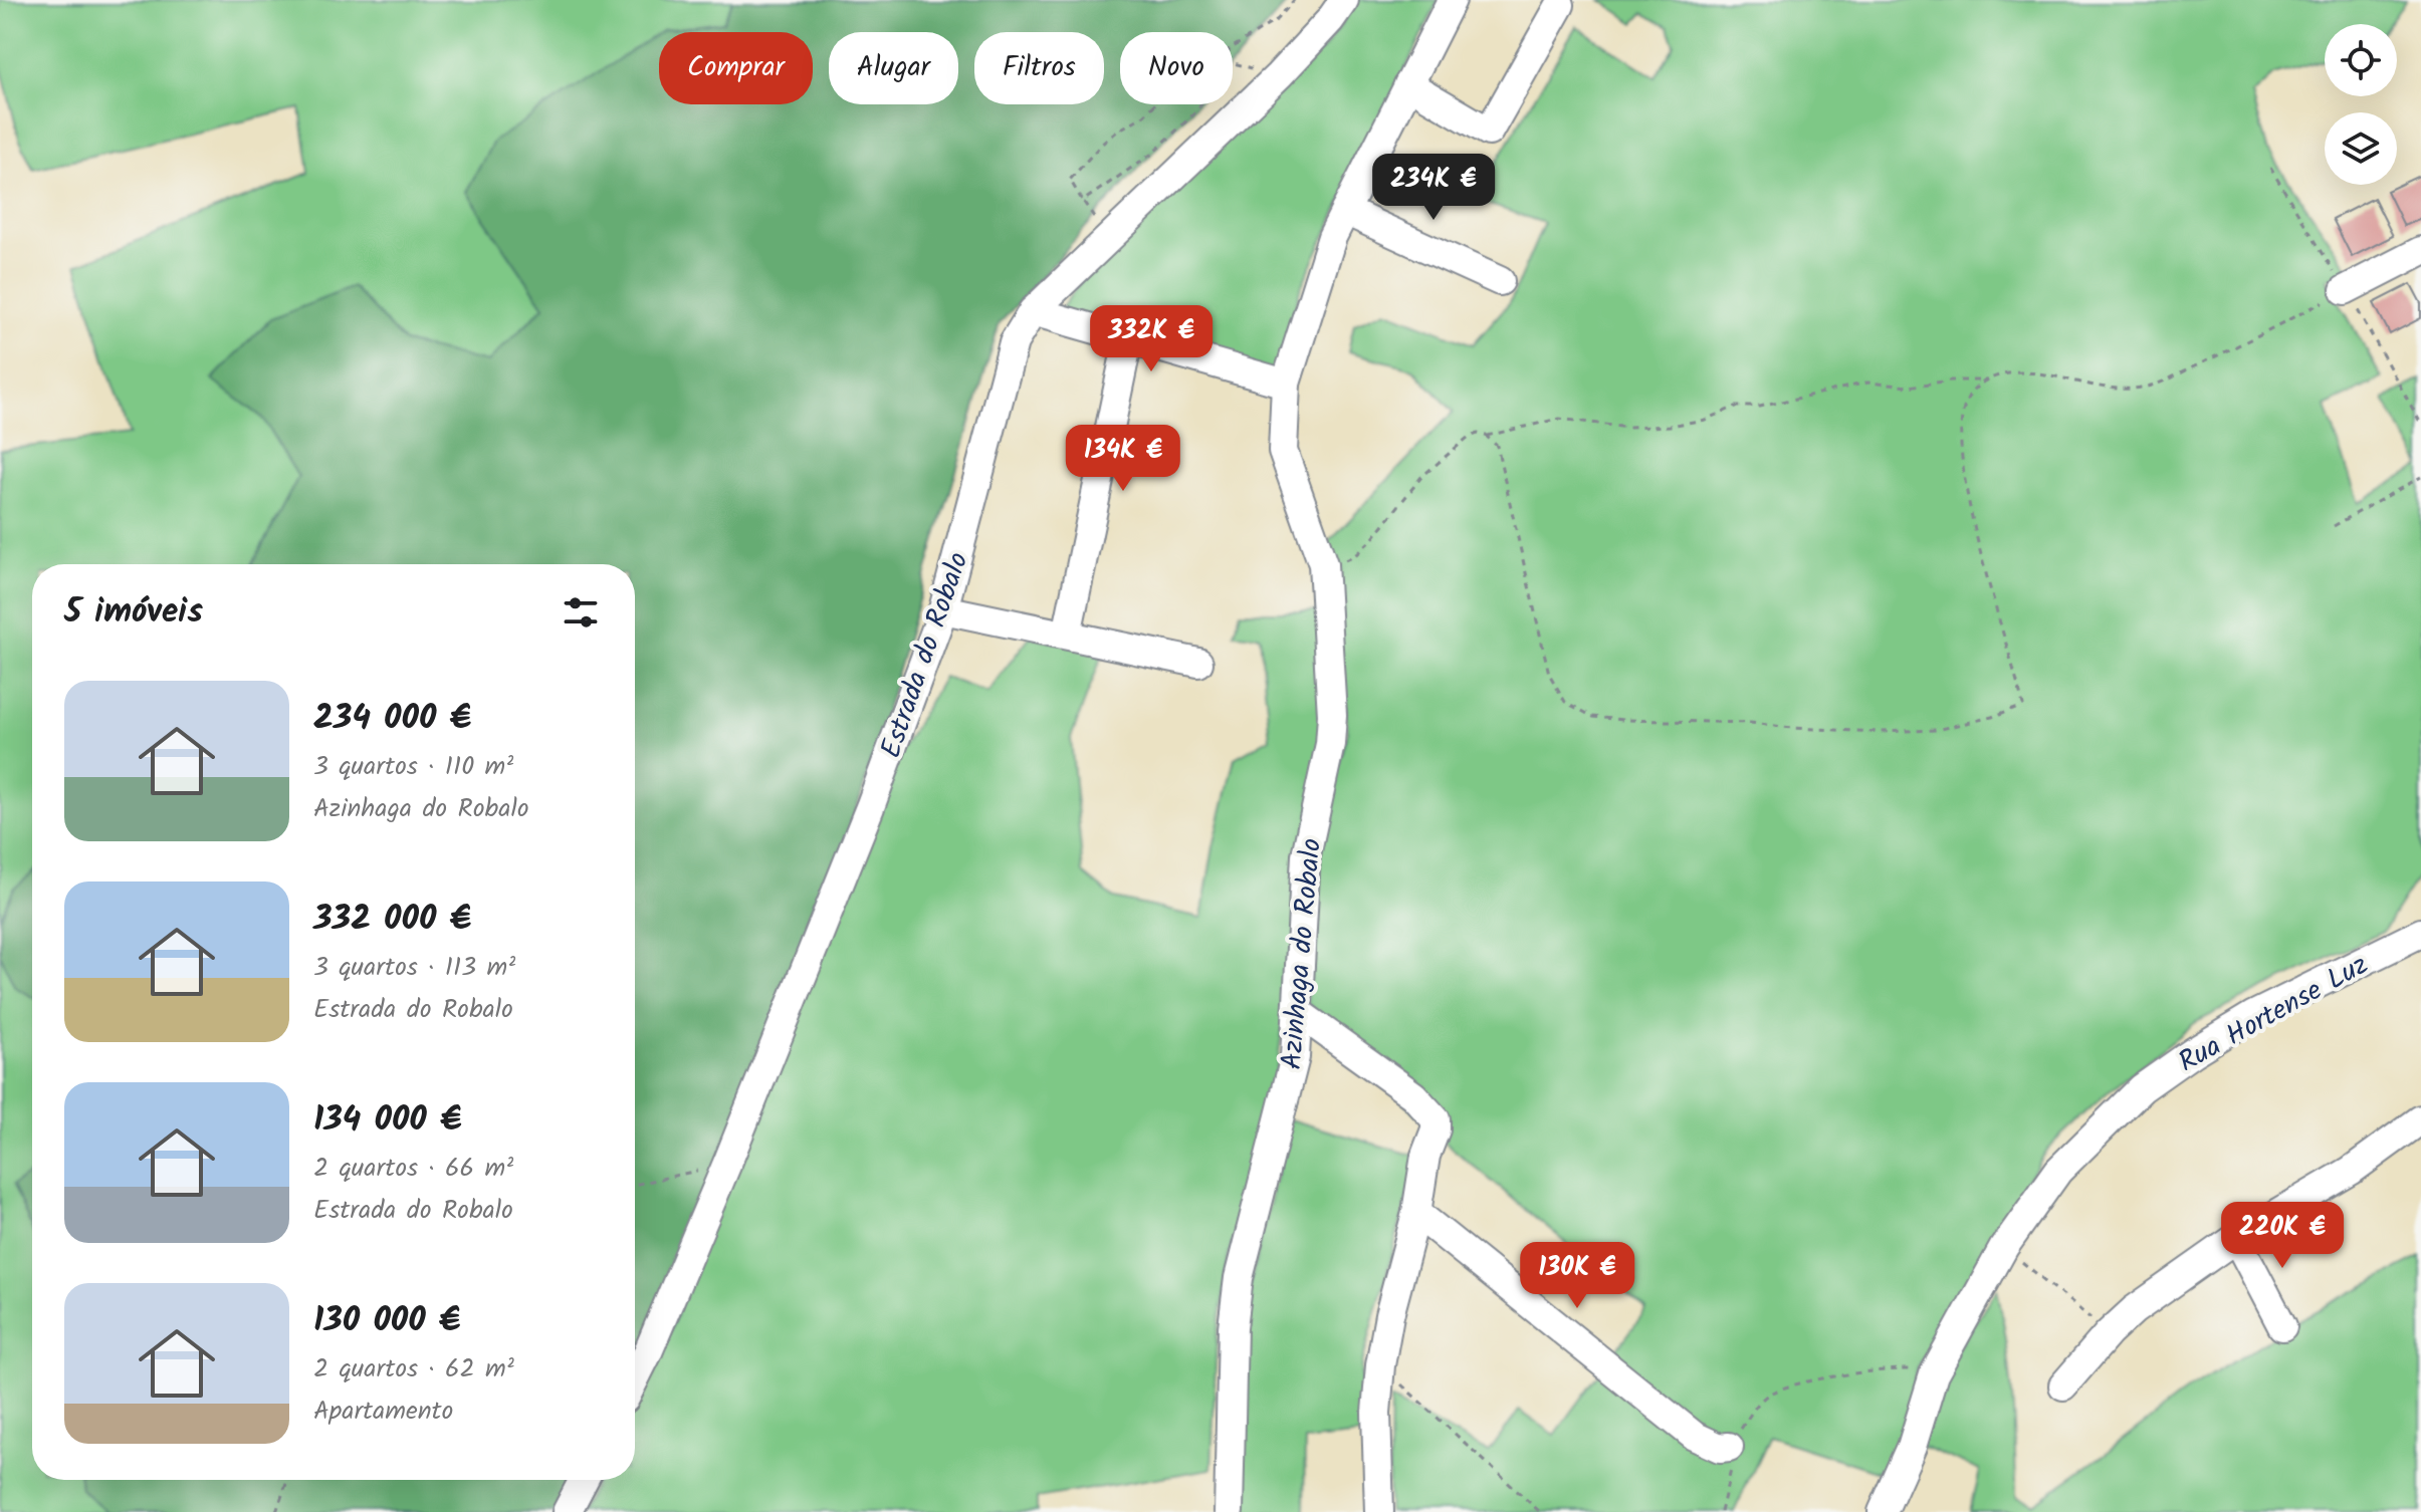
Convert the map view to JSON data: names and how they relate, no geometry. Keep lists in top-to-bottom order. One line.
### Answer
{"streets":{"street":["Estrada do Robalo","Azinhaga do Robalo","Rua Hortense Luz"]},"page":{"chip":["Comprar","Alugar","Filtros","Novo"],"price":["234K €","332K €","134K €","220K €","130K €"],"heading":"5 imóveis","list":[{"name":"234 000 €","note":"3 quartos · 110 m² · Azinhaga do Robalo"},{"name":"332 000 €","note":"3 quartos · 113 m² · Estrada do Robalo"},{"name":"134 000 €","note":"2 quartos · 66 m² · Estrada do Robalo"},{"name":"130 000 €","note":"2 quartos · 62 m² · Apartamento"}]}}
